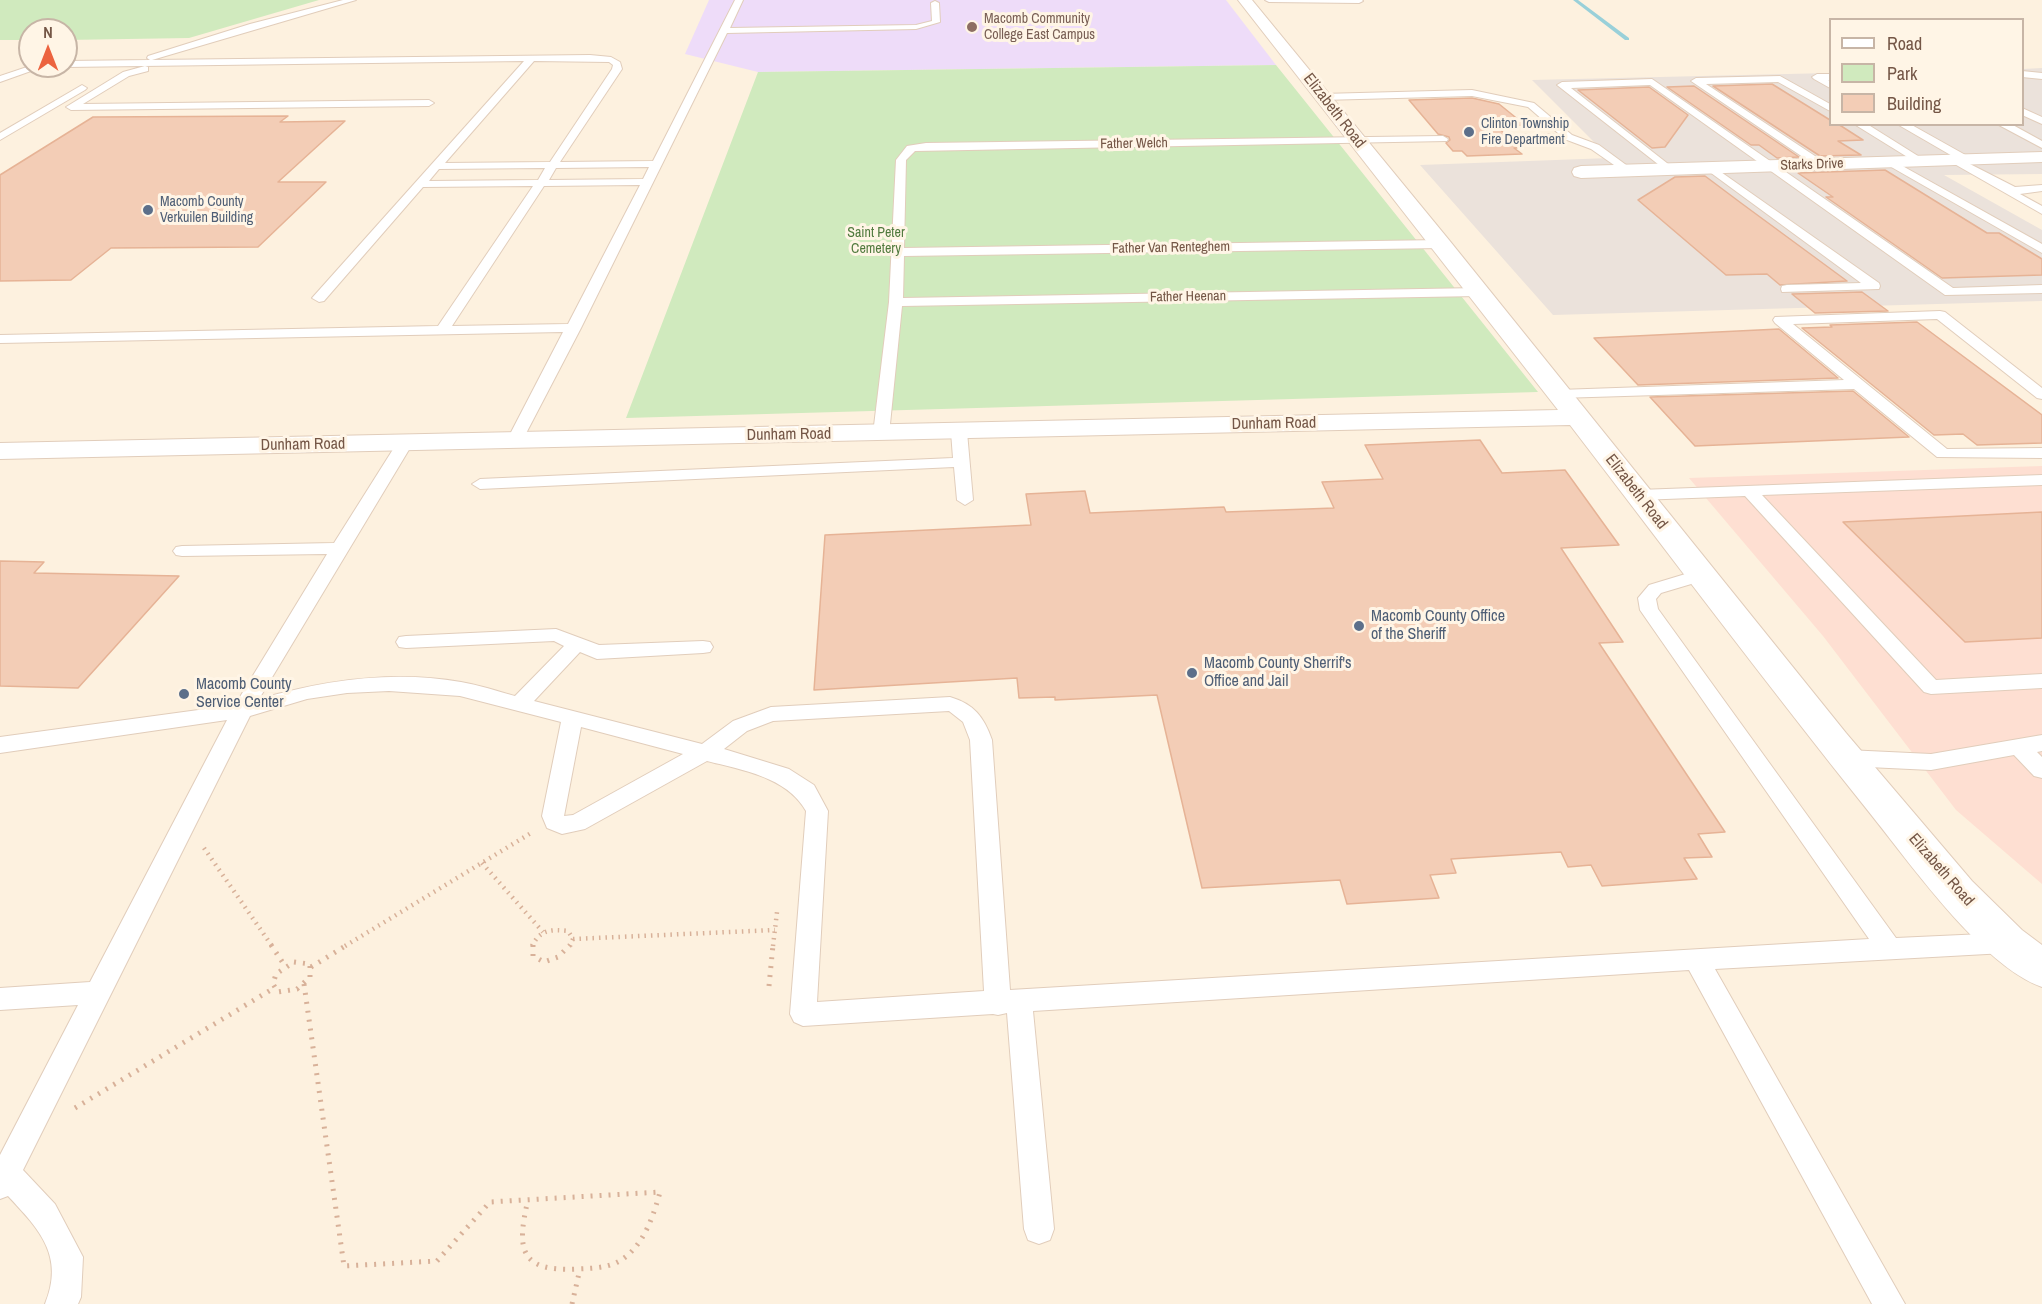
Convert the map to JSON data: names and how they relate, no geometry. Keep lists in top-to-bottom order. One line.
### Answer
{"streets":{"street":["Elizabeth Road","Starks Drive","Dunham Road"],"lane":["Father Welch","Father Van Renteghem","Father Heenan"]},"crossings":[["Elizabeth Road","Father Welch"],["Elizabeth Road","Father Van Renteghem"],["Elizabeth Road","Father Heenan"],["Elizabeth Road","Dunham Road"],["Father Welch","Father Van Renteghem"]],"parks":["Saint Peter Cemetery"],"places":["Macomb Community College East Campus","Clinton Township Fire Department","Macomb County Verkuilen Building","Macomb County Office of the Sheriff","Macomb County Sherrif's Office and Jail","Macomb County Service Center"],"legend":["Road","Park","Building"],"north":"top"}
